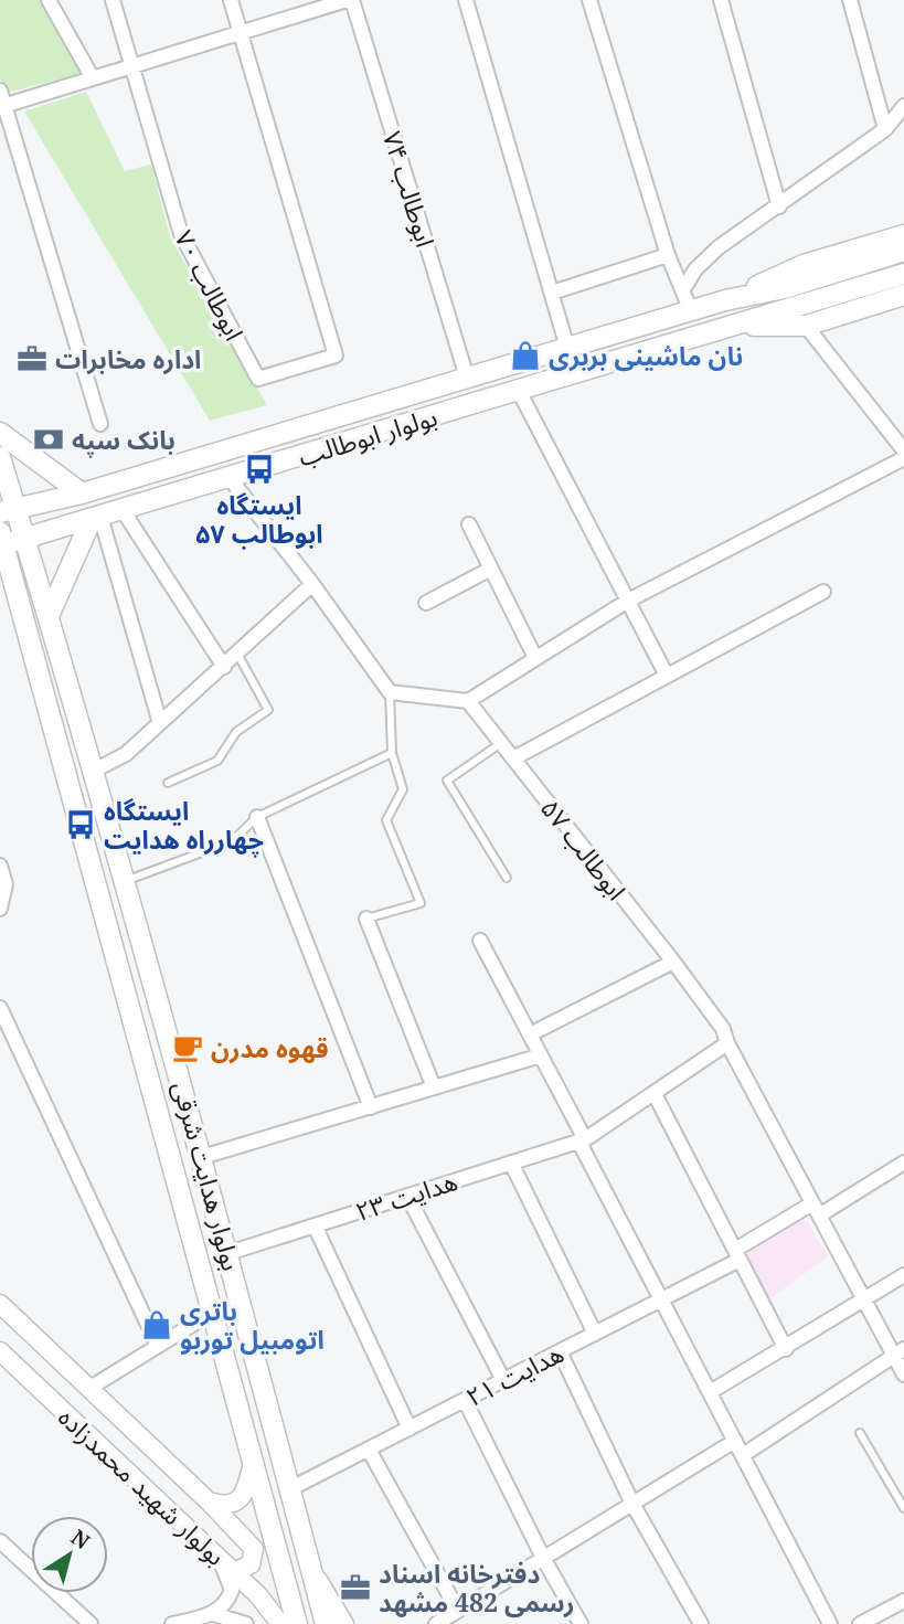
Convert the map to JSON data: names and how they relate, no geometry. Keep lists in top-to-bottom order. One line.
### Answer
{"streets":{"main road":["بولوار ابوطالب","بولوار هدایت شرقی"],"street":["ابوطالب ۷۴","ابوطالب ۷۰","ابوطالب ۵۷","هدایت ۲۳","هدایت ۲۱","بولوار شهید محمدزاده"]},"crossings":[["ابوطالب ۷۴","بولوار ابوطالب"],["بولوار ابوطالب","بولوار هدایت شرقی"],["ابوطالب ۵۷","هدایت ۲۳"],["ابوطالب ۵۷","هدایت ۲۱"],["بولوار هدایت شرقی","هدایت ۲۳"],["بولوار هدایت شرقی","هدایت ۲۱"],["بولوار هدایت شرقی","بولوار شهید محمدزاده"]],"places":{"shop":["نان ماشینی بربری","باتری اتومبیل توربو"],"office":["اداره مخابرات","دفترخانه اسناد رسمی 482 مشهد"],"bank":["بانک سپه"],"bus stop":["ایستگاه ابوطالب ۵۷","ایستگاه چهارراه هدایت"],"cafe":["قهوه مدرن"]},"north":"top right"}
